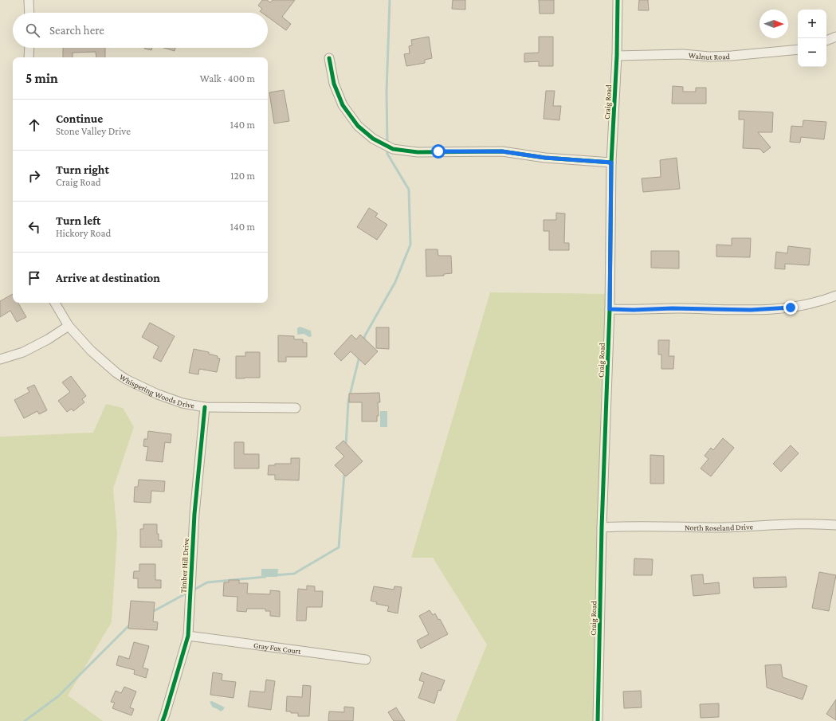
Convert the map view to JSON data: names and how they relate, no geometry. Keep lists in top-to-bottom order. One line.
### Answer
{"streets":{"street":["Walnut Road","Craig Road","Whispering Woods Drive","North Roseland Drive","Timber Hill Drive","Gray Fox Court"]},"crossings":[["Walnut Road","Craig Road"],["Craig Road","North Roseland Drive"],["Whispering Woods Drive","Timber Hill Drive"],["Timber Hill Drive","Gray Fox Court"]],"north":"right","page":{"map_buttons":["+","−"],"search":"Search here","heading":["5 min","Walk · 400 m"],"list":[["Continue","Stone Valley Drive","140 m"],["Turn right","Craig Road","120 m"],["Turn left","Hickory Road","140 m"],"Arrive at destination"]}}
